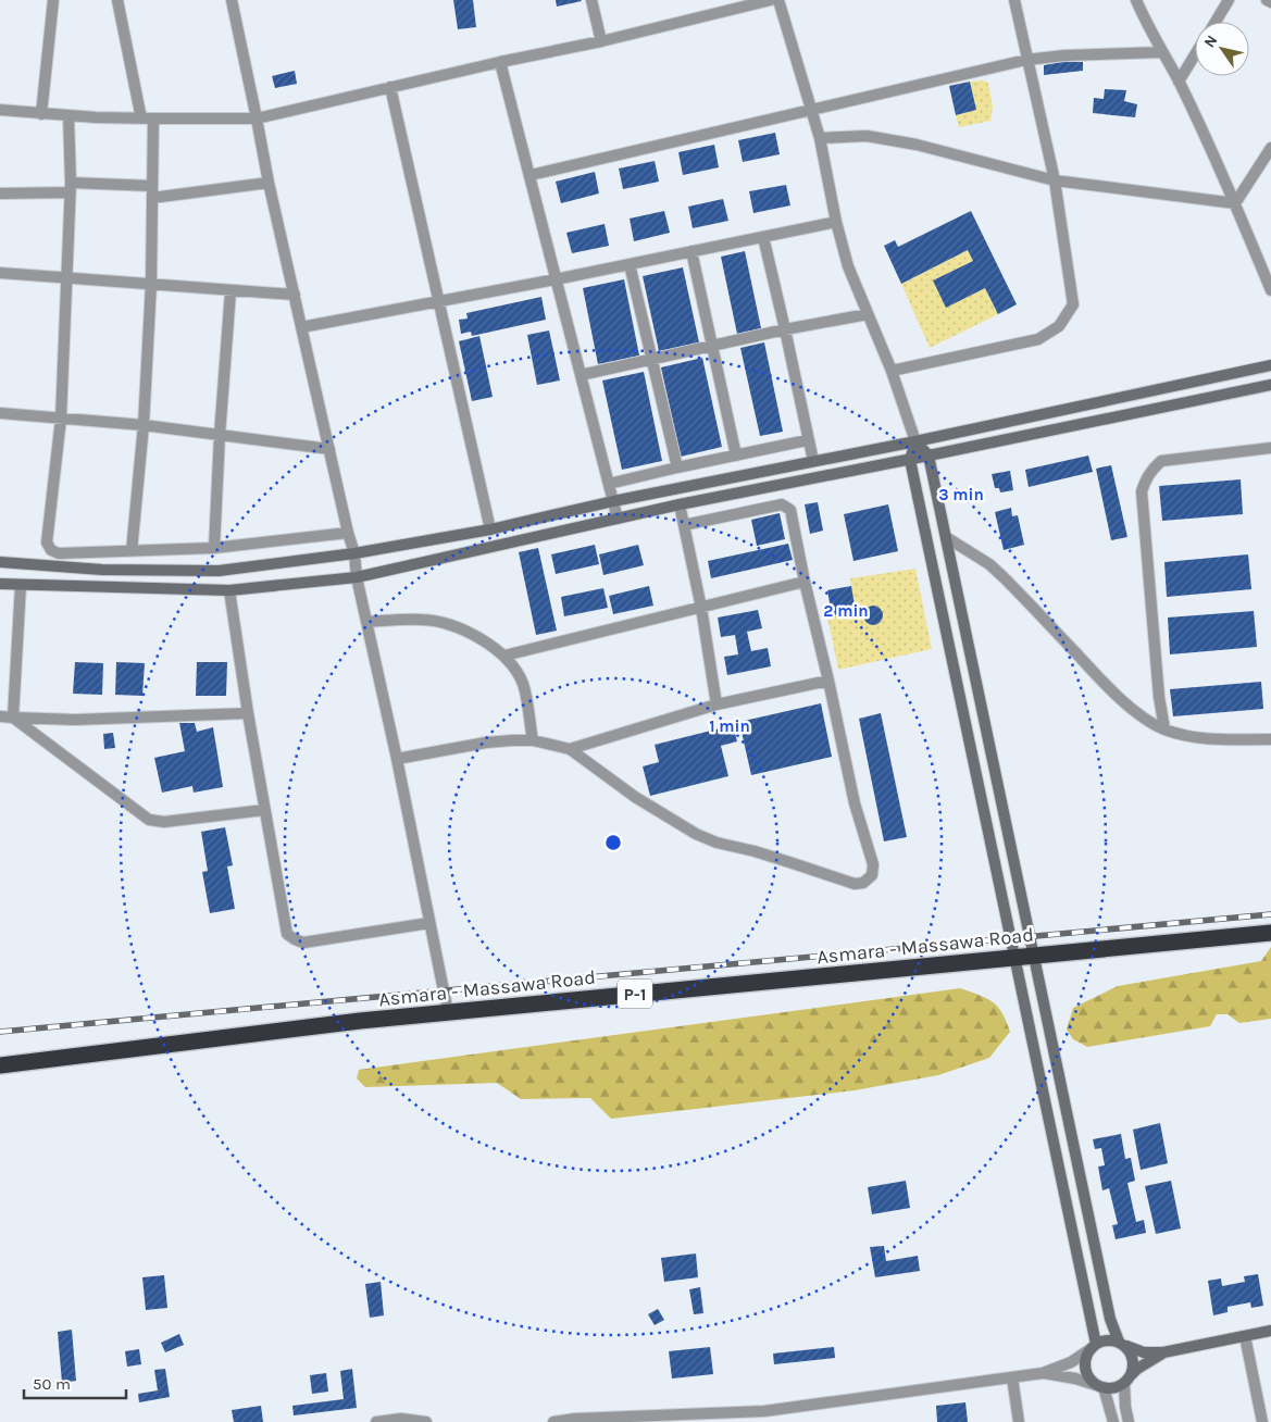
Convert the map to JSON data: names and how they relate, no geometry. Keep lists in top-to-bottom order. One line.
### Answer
{"streets":{"highway":["Asmara - Massawa Road","P-1"]},"scale_bar":"50 m","north":"top left","rings":["3 min","2 min","1 min"]}
